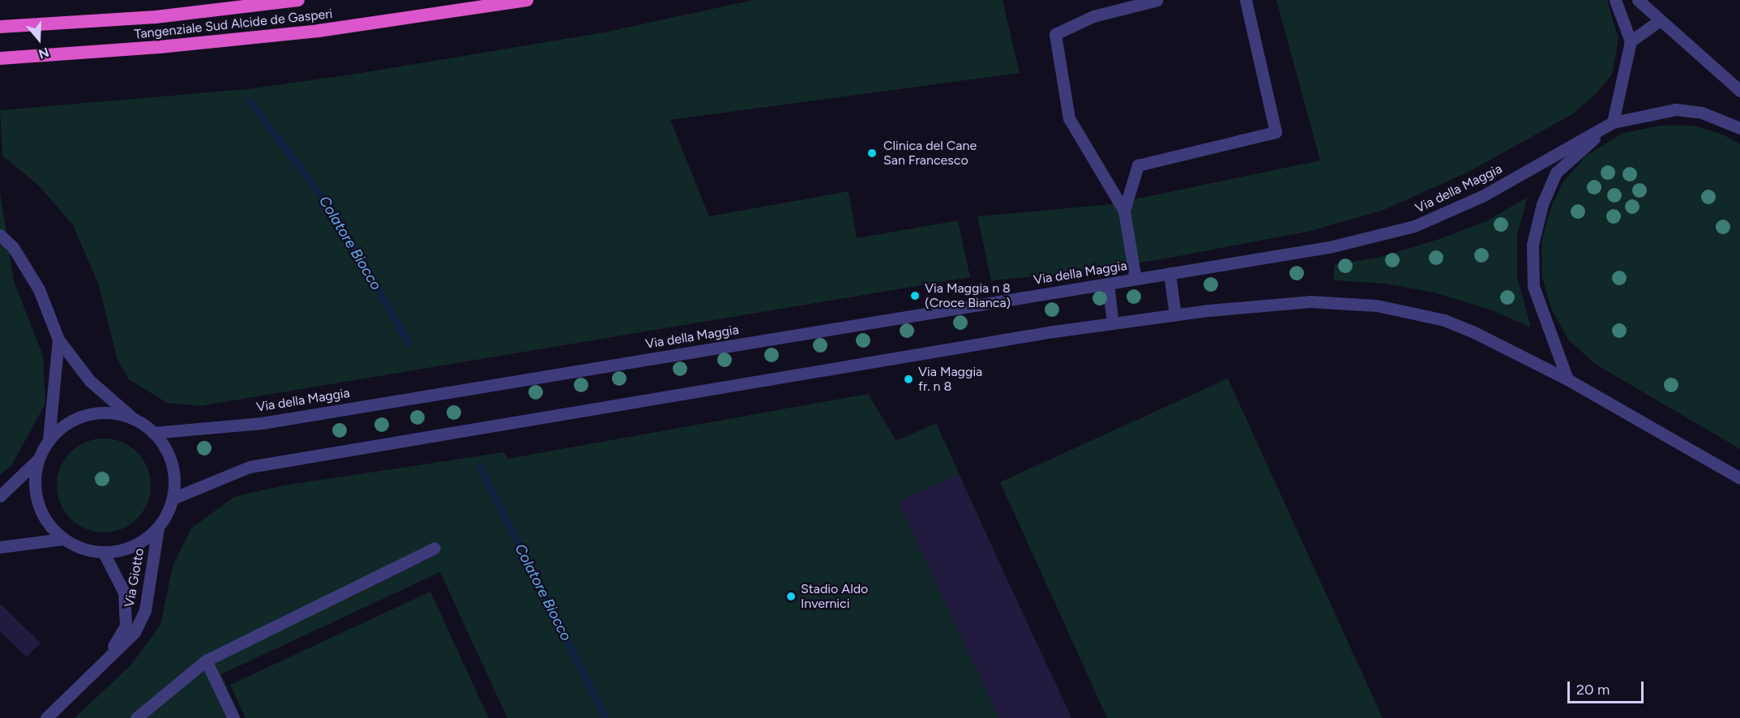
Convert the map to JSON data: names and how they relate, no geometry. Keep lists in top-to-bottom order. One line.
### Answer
{"streets":{"highway":["Tangenziale Sud Alcide de Gasperi"],"street":["Via della Maggia","Via Giotto"]},"crossings":[["Via della Maggia","Via Giotto"]],"water":["Colatore Biocco"],"places":["Clinica del Cane San Francesco","Via Maggia n 8 (Croce Bianca)","Via Maggia fr. n 8","Stadio Aldo Invernici"],"scale_bar":"20 m","north":"bottom"}
